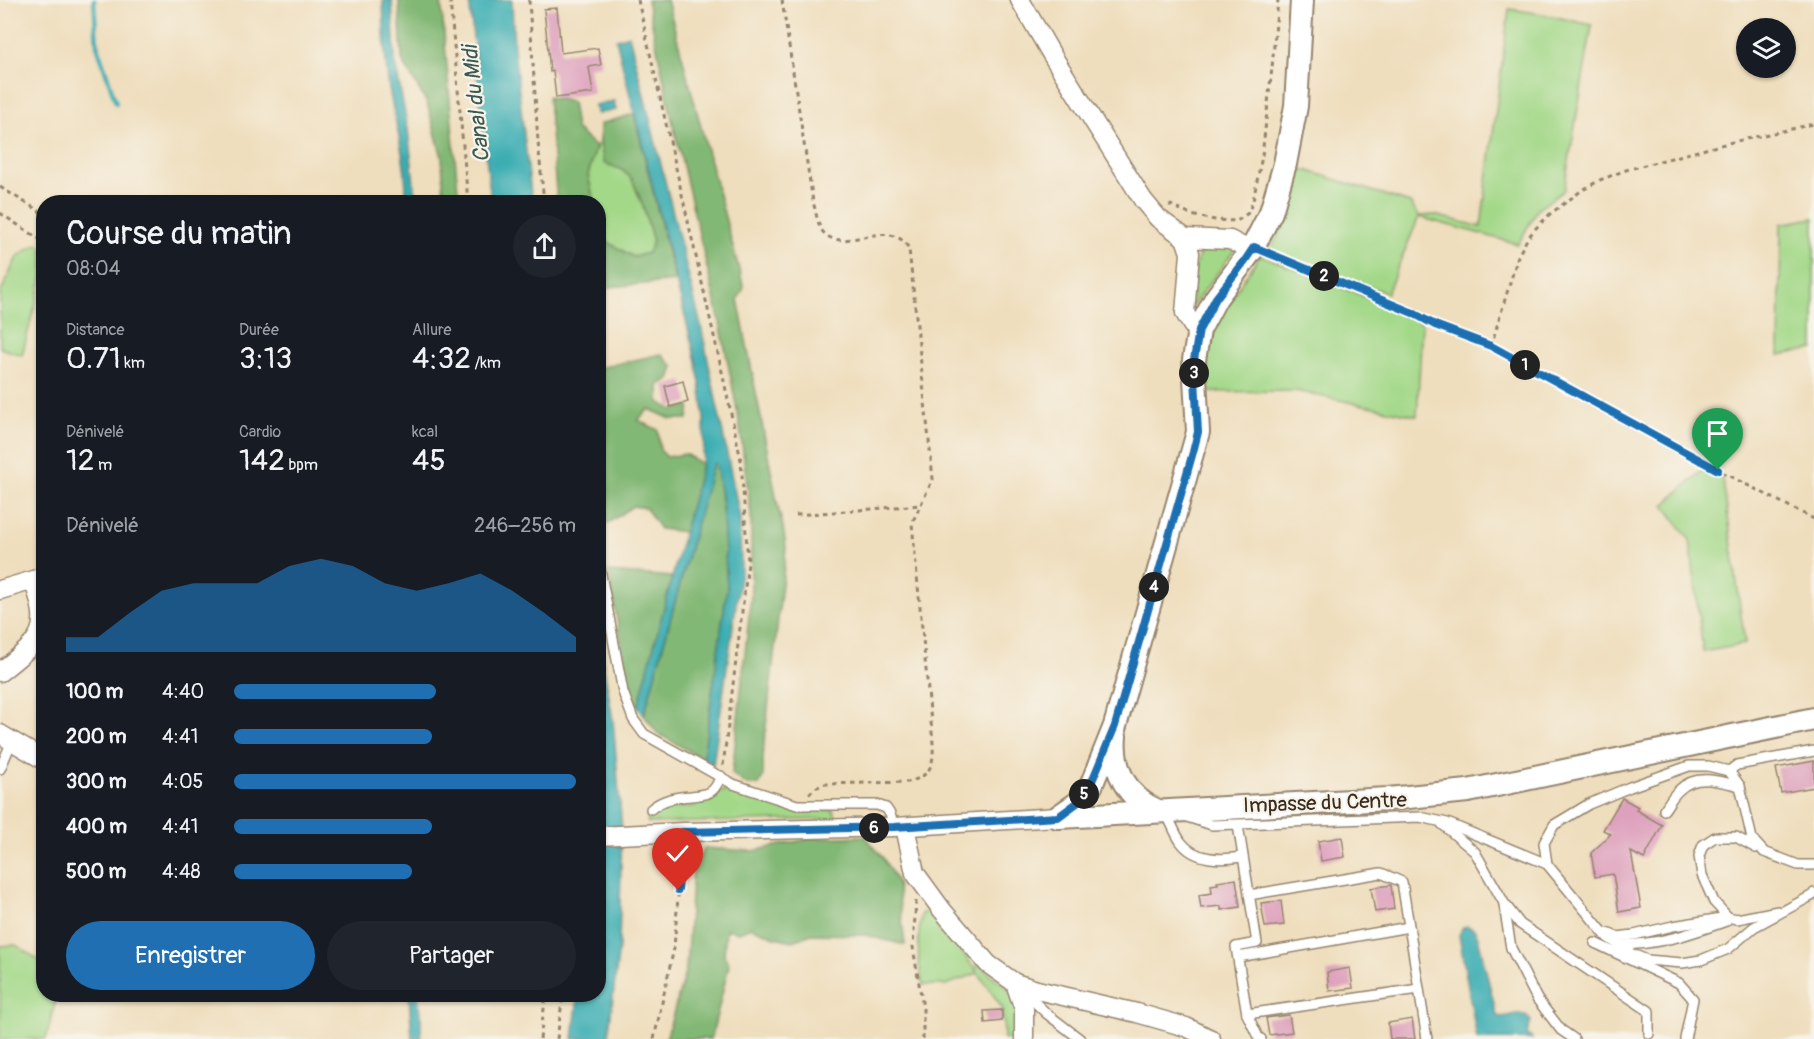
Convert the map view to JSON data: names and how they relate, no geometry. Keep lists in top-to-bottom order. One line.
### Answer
{"streets":{"lane":["Impasse du Centre"]},"water":["Canal du Midi"],"page":{"heading":["Course du matin","08:04"],"pins":["2","1","3","4","5","6"],"stats":[["Distance","0.71 km"],["Durée","3:13"],["Allure","4:32 /km"],["Dénivelé","12 m"],["Cardio","142 bpm"],["kcal","45"]],"chart":["Dénivelé","246–256 m"],"list":[{"name":"100 m","note":"4:40"},{"name":"200 m","note":"4:41"},{"name":"300 m","note":"4:05"},{"name":"400 m","note":"4:41"},{"name":"500 m","note":"4:48"}],"buttons":["Enregistrer","Partager"]}}
